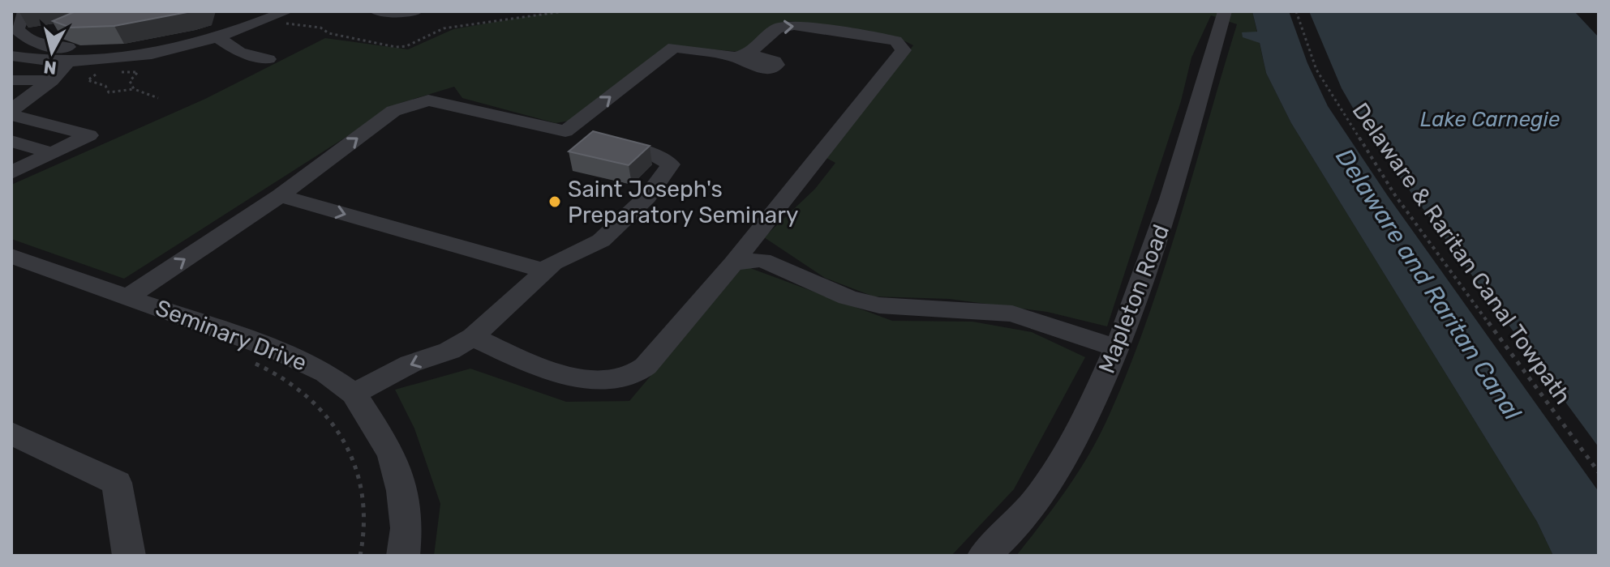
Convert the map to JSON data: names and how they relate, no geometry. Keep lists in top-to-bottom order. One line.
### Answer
{"streets":{"street":["Mapleton Road","Seminary Drive"],"path":["Delaware & Raritan Canal Towpath"]},"water":["Lake Carnegie","Delaware and Raritan Canal"],"places":["Saint Joseph's Preparatory Seminary"],"north":"bottom"}
